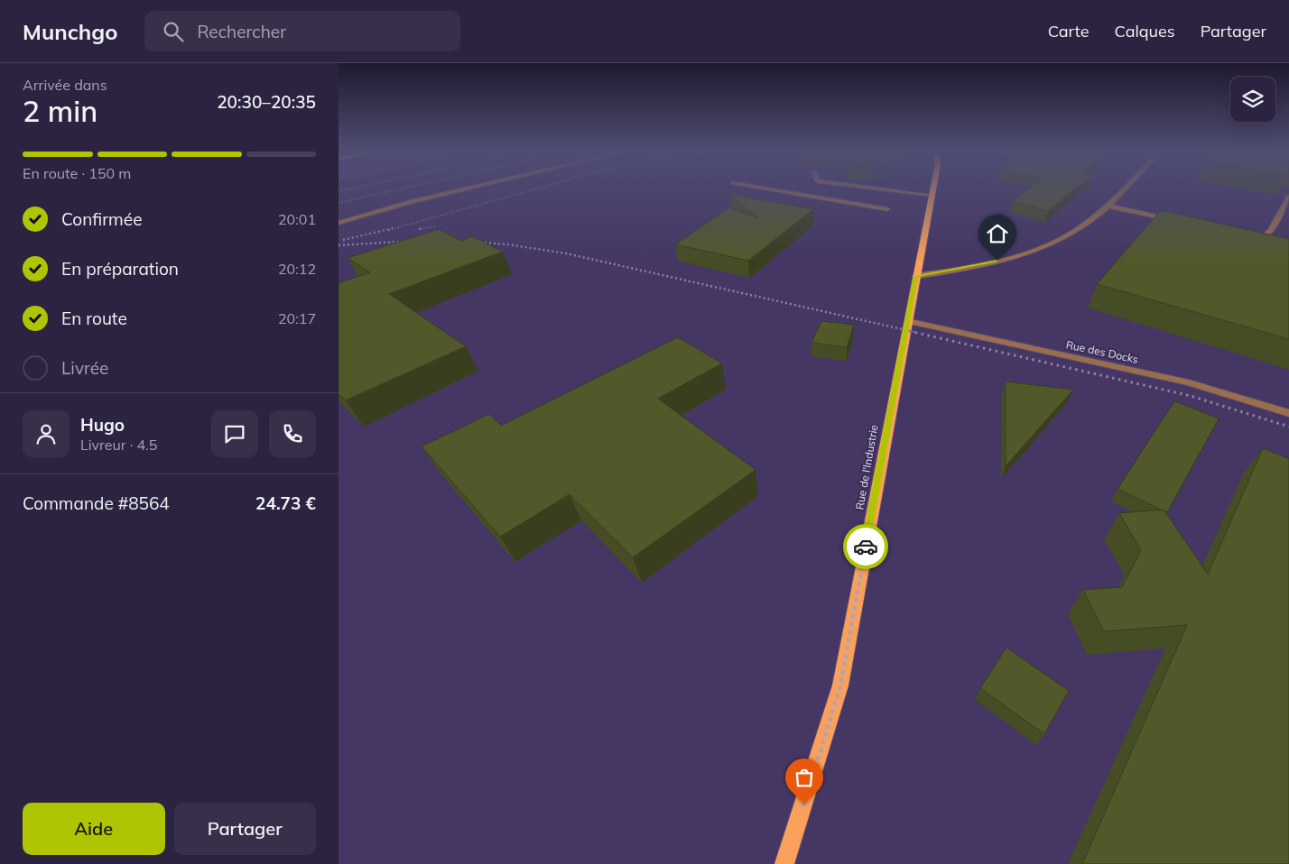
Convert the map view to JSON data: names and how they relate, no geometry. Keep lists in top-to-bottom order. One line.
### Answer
{"streets":{"main road":["Rue de l'Industrie"],"street":["Rue des Docks"]},"crossings":[["Rue des Docks","Rue de l'Industrie"]],"page":{"header":"Munchgo","search":"Rechercher","nav":["Carte","Calques","Partager"],"heading":["2 min","Arrivée dans","20:30–20:35"],"panel":["Hugo","Livreur · 4.5","Commande #8564","24.73 €"],"bar":"En route · 150 m","list":[["Confirmée","20:01"],["En préparation","20:12"],["En route","20:17"],"Livrée"],"buttons":["Aide","Partager"]}}
